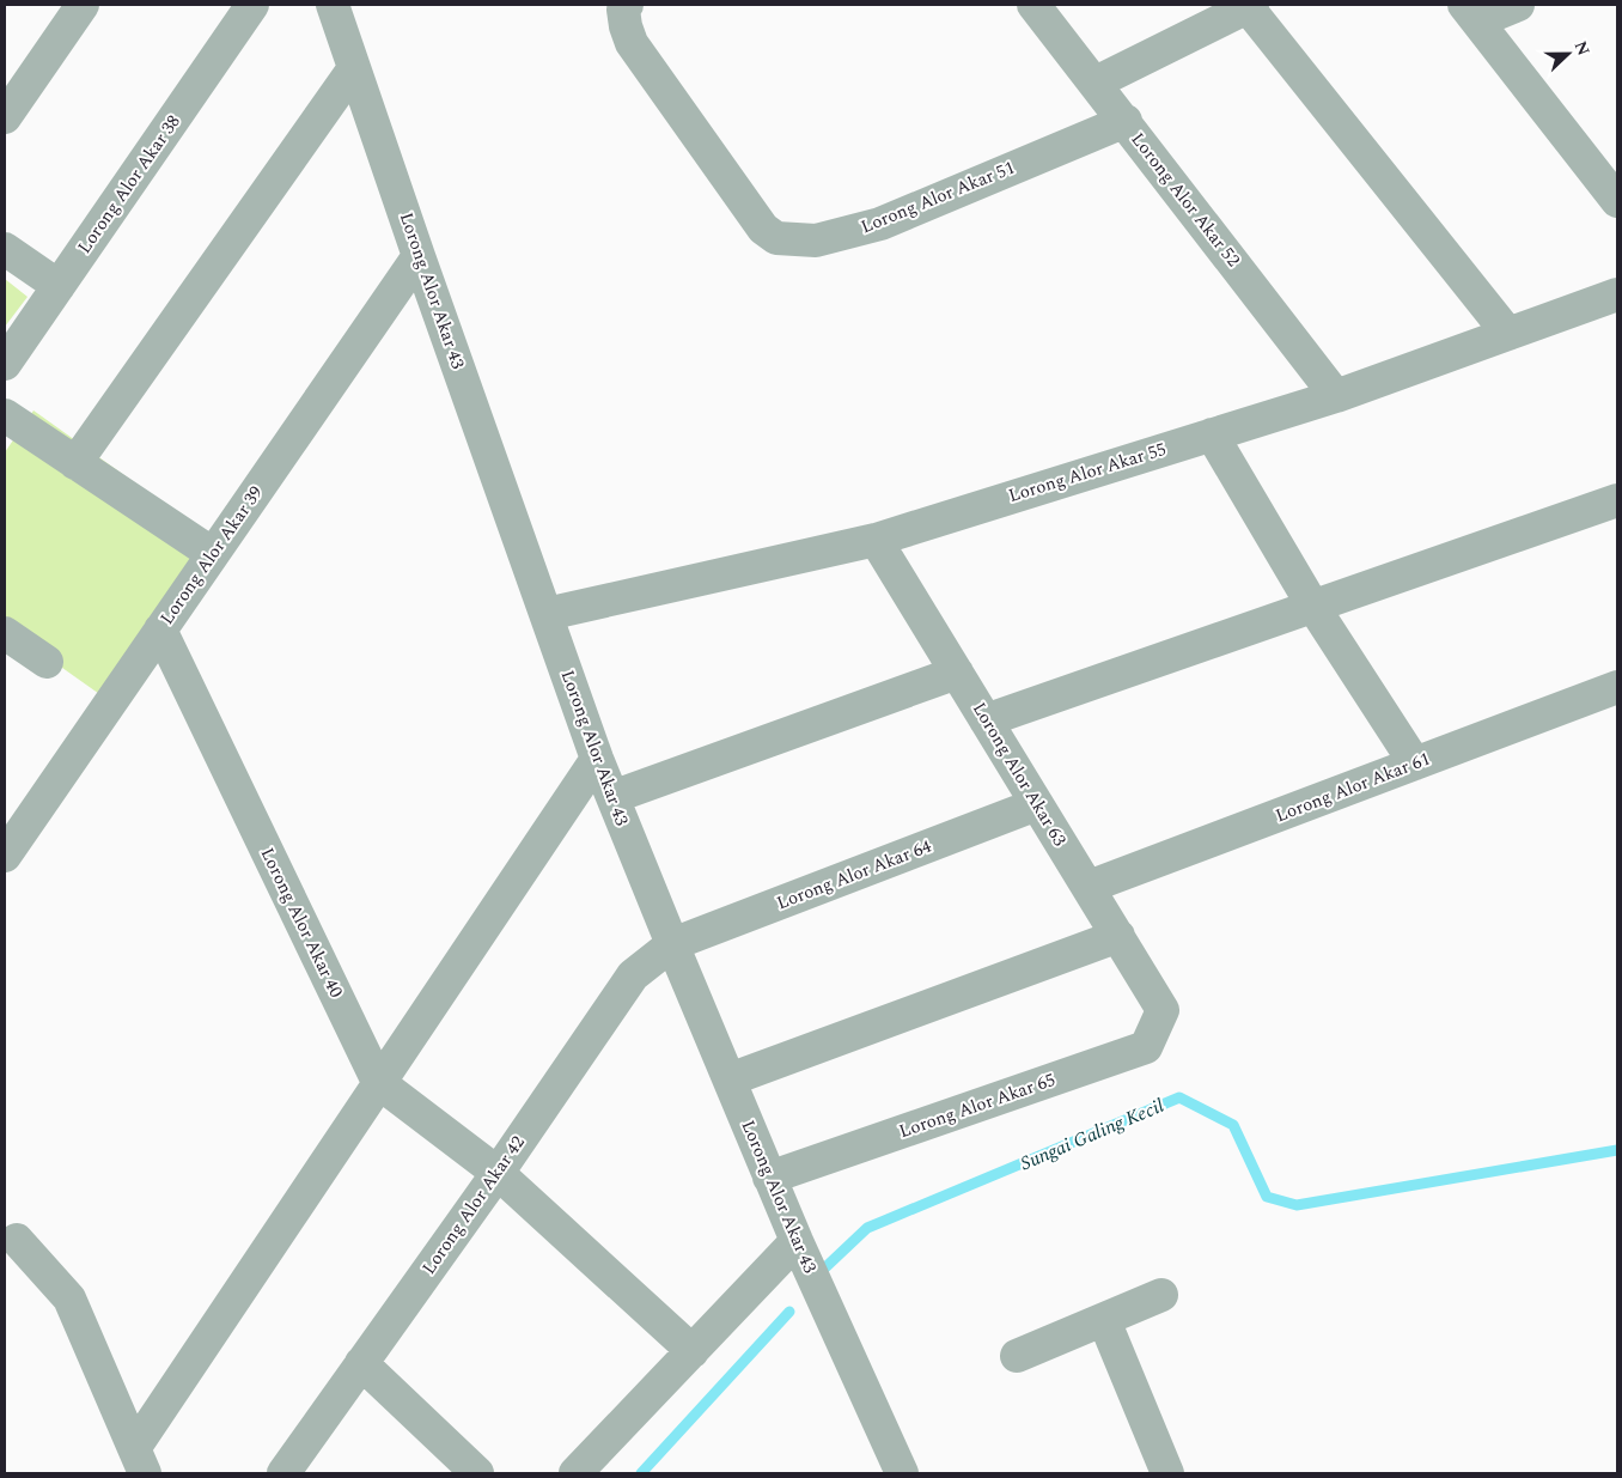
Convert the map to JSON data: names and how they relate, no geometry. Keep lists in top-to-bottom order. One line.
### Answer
{"streets":{"street":["Lorong Alor Akar 38","Lorong Alor Akar 51","Lorong Alor Akar 52","Lorong Alor Akar 43","Lorong Alor Akar 55","Lorong Alor Akar 39","Lorong Alor Akar 63","Lorong Alor Akar 61","Lorong Alor Akar 64","Lorong Alor Akar 40","Lorong Alor Akar 65","Lorong Alor Akar 42"]},"crossings":[["Lorong Alor Akar 51","Lorong Alor Akar 52"],["Lorong Alor Akar 52","Lorong Alor Akar 55"],["Lorong Alor Akar 43","Lorong Alor Akar 55"],["Lorong Alor Akar 43","Lorong Alor Akar 39"],["Lorong Alor Akar 43","Lorong Alor Akar 64"],["Lorong Alor Akar 43","Lorong Alor Akar 65"],["Lorong Alor Akar 43","Lorong Alor Akar 42"],["Lorong Alor Akar 55","Lorong Alor Akar 63"],["Lorong Alor Akar 39","Lorong Alor Akar 40"],["Lorong Alor Akar 63","Lorong Alor Akar 61"],["Lorong Alor Akar 63","Lorong Alor Akar 64"],["Lorong Alor Akar 63","Lorong Alor Akar 65"],["Lorong Alor Akar 64","Lorong Alor Akar 42"],["Lorong Alor Akar 40","Lorong Alor Akar 42"]],"water":["Sungai Galing Kecil"],"north":"right"}
